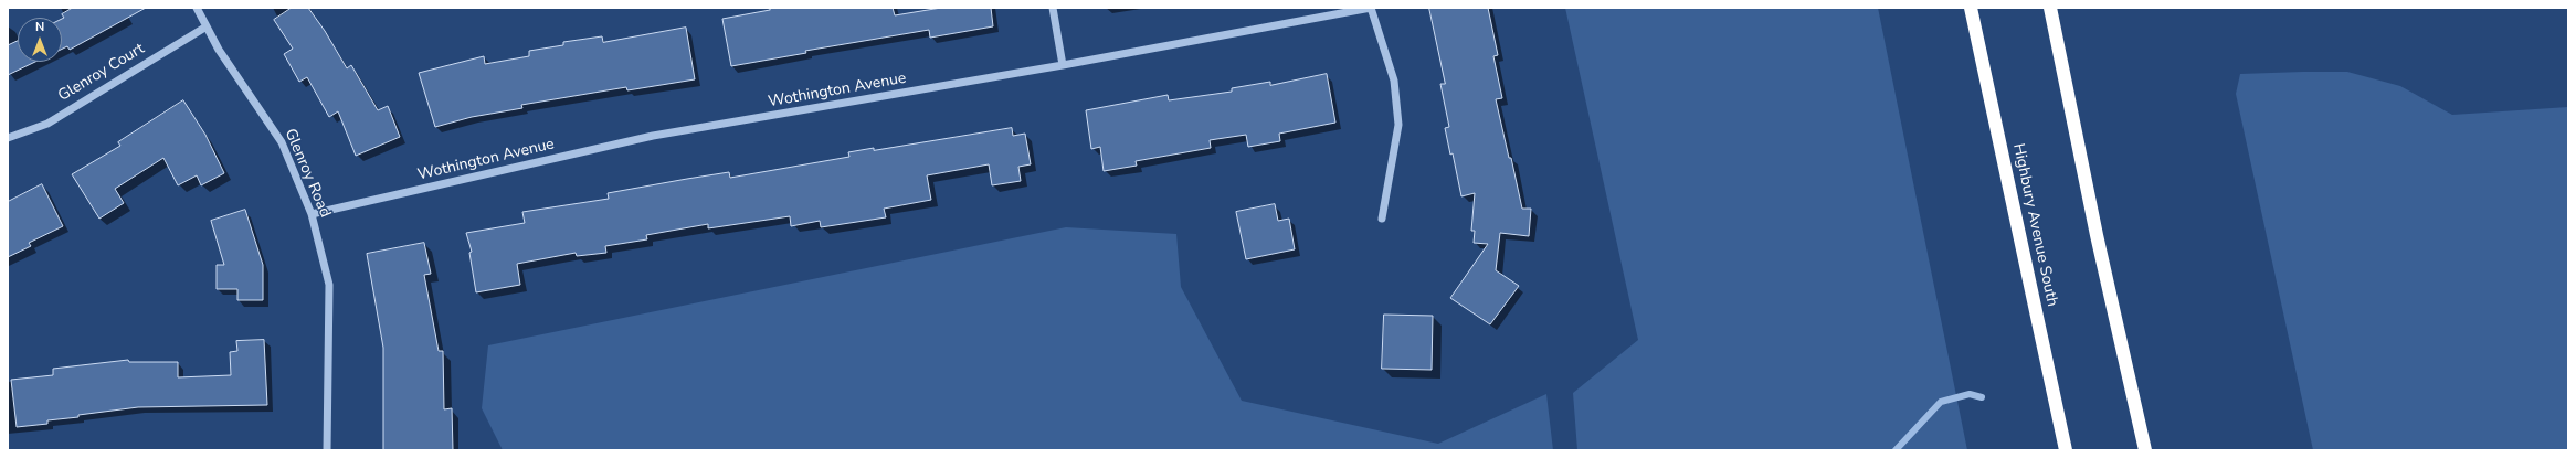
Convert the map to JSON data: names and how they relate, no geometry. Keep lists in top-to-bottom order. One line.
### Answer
{"streets":{"highway":["Highbury Avenue South"],"street":["Glenroy Court","Wothington Avenue","Glenroy Road"]},"crossings":[["Glenroy Court","Glenroy Road"],["Wothington Avenue","Glenroy Road"]],"north":"top"}
